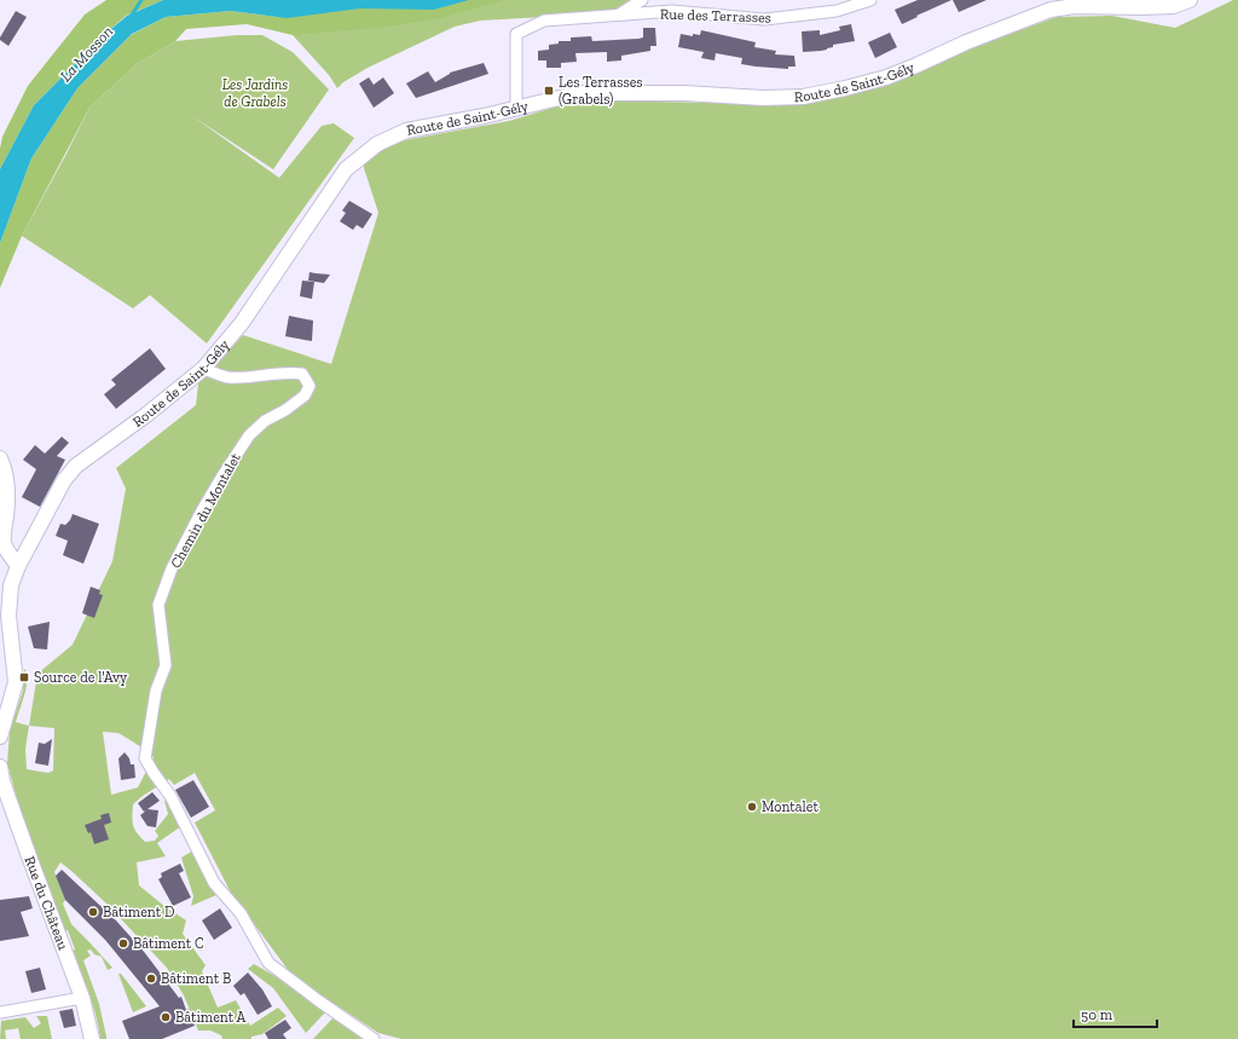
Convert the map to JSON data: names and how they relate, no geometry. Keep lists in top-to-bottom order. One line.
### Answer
{"streets":{"street":["Rue des Terrasses","Route de Saint-Gély","Chemin du Montalet","Rue du Château"]},"crossings":[["Rue des Terrasses","Route de Saint-Gély"],["Route de Saint-Gély","Chemin du Montalet"]],"water":["La Mosson"],"parks":["Les Jardins de Grabels"],"places":{"transit":["Les Terrasses (Grabels)","Source de l'Avy"],"other":["Montalet","Bâtiment D","Bâtiment C","Bâtiment B","Bâtiment A"]},"scale_bar":"50 m"}
